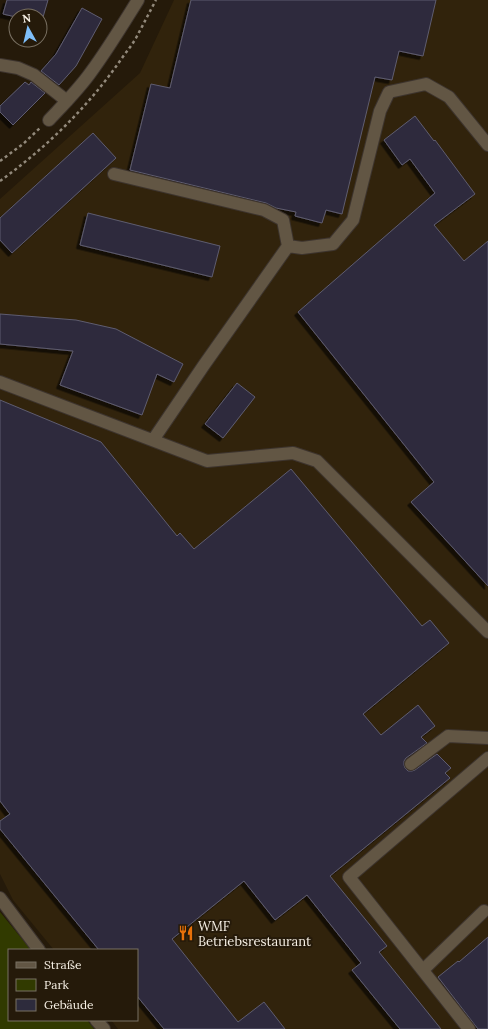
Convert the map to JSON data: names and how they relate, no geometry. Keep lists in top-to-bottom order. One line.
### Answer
{"places":{"restaurant":["WMF Betriebsrestaurant"]},"legend":["Straße","Park","Gebäude"],"north":"top"}
